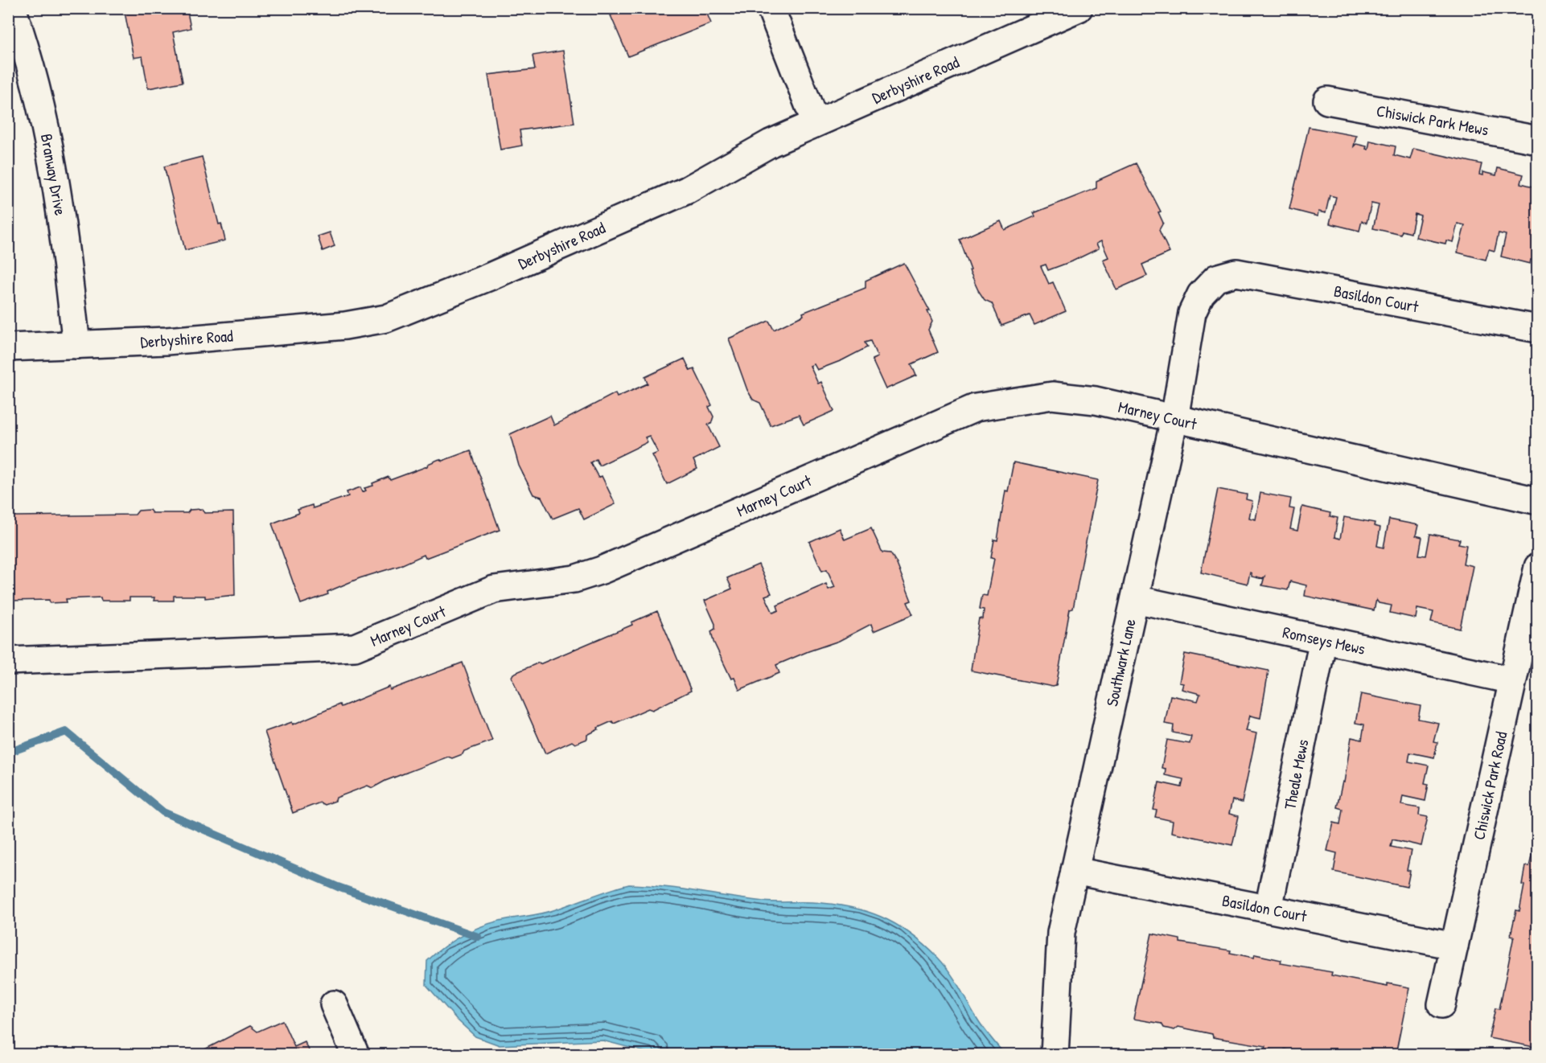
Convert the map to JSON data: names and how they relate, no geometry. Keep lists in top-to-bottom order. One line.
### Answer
{"streets":{"street":["Derbyshire Road","Chiswick Park Mews","Branway Drive","Basildon Court","Marney Court","Romseys Mews","Southwark Lane","Theale Mews","Chiswick Park Road"]},"crossings":[["Derbyshire Road","Branway Drive"],["Basildon Court","Southwark Lane"],["Basildon Court","Theale Mews"],["Basildon Court","Chiswick Park Road"],["Marney Court","Southwark Lane"],["Romseys Mews","Southwark Lane"],["Romseys Mews","Theale Mews"],["Romseys Mews","Chiswick Park Road"]]}
